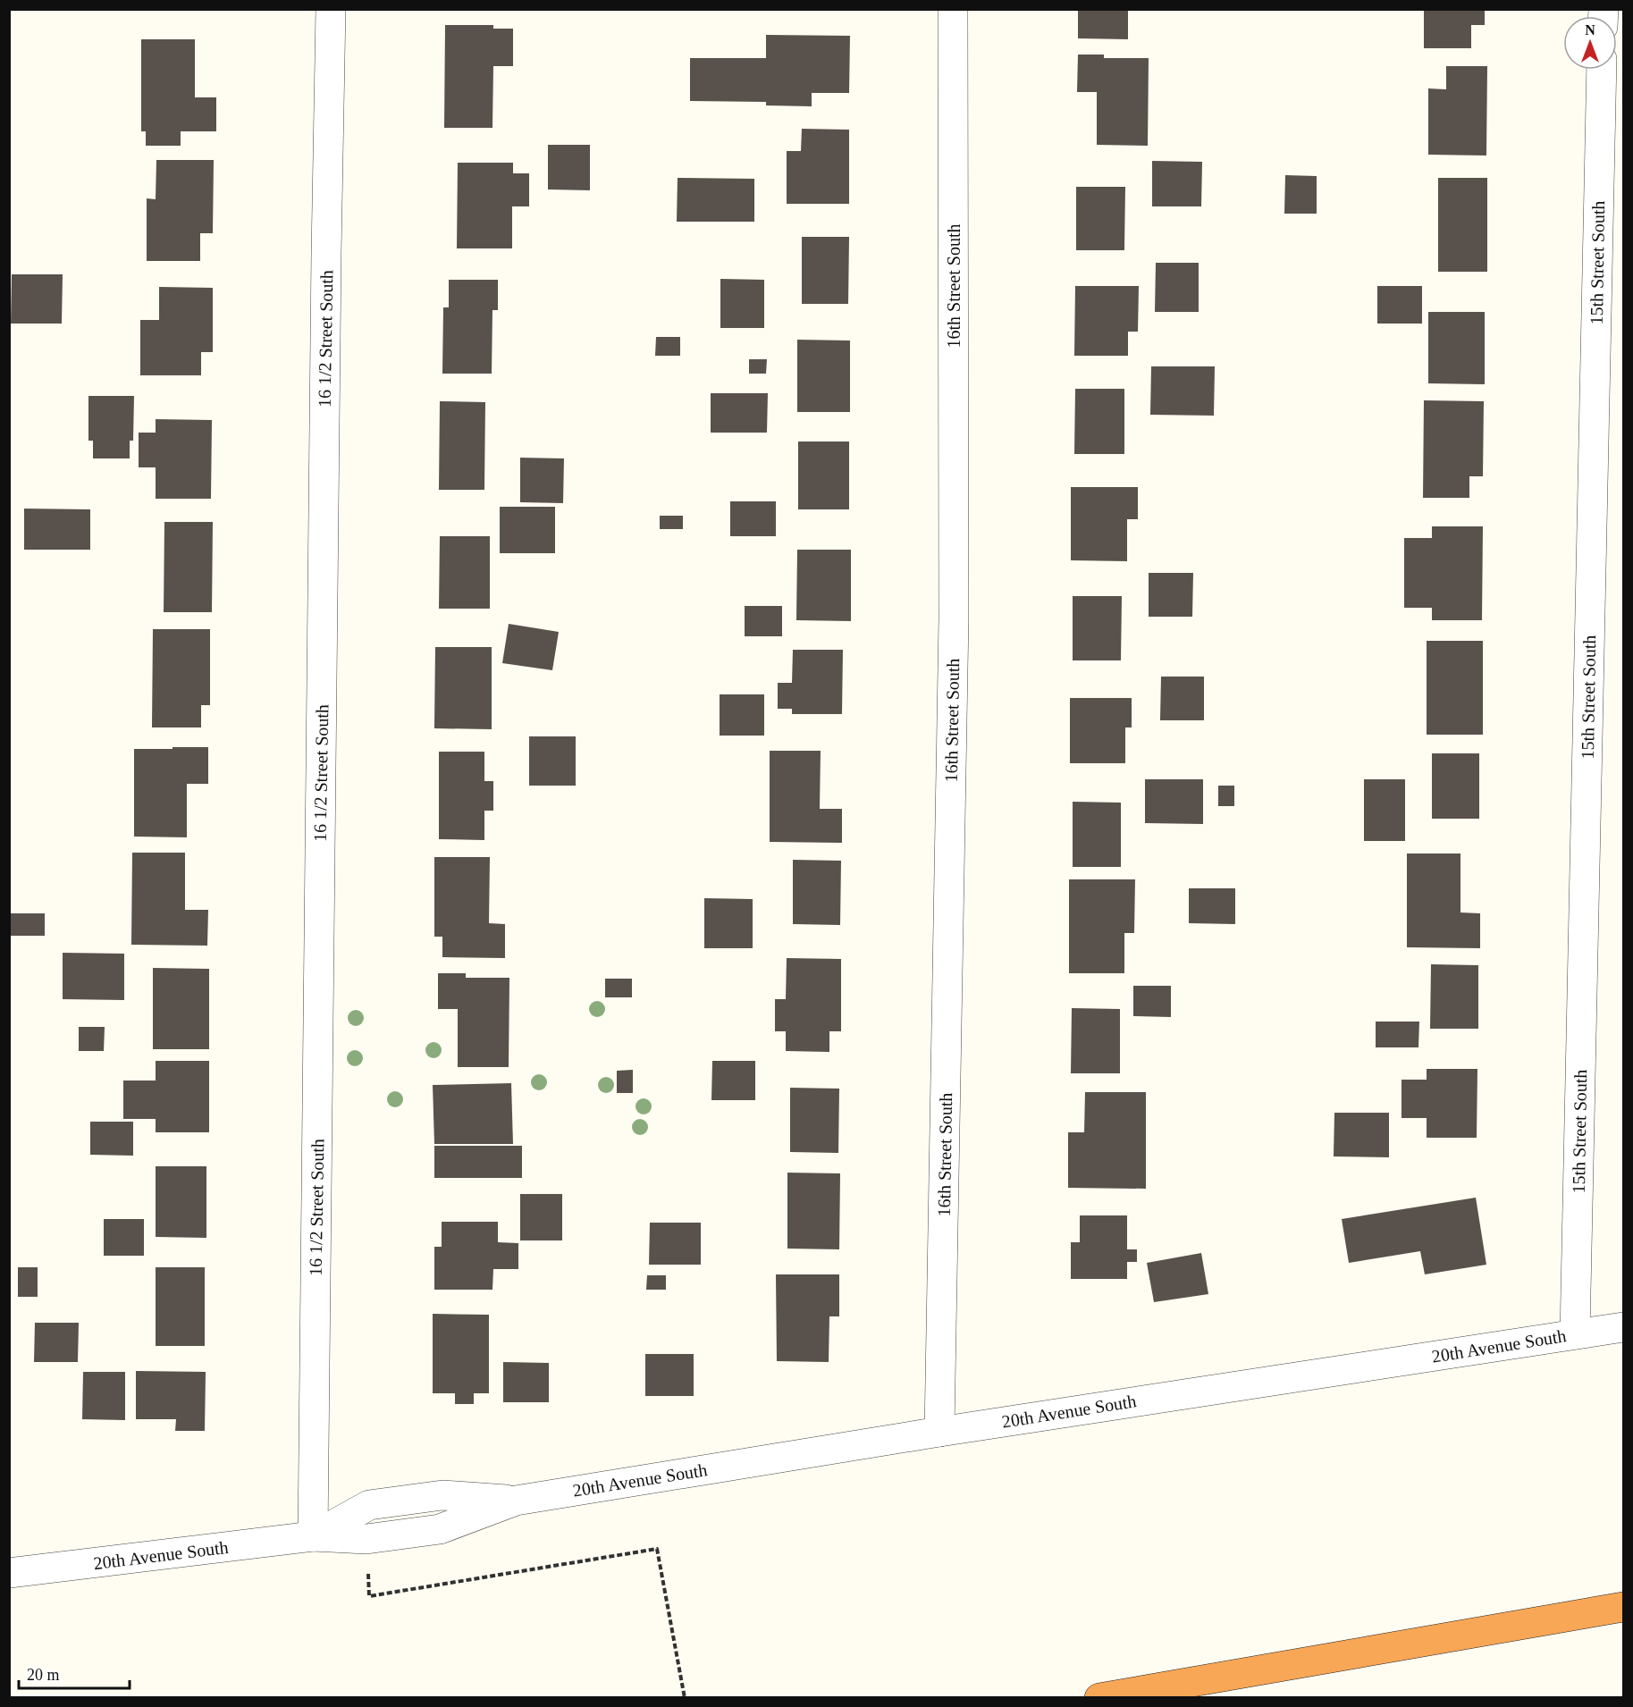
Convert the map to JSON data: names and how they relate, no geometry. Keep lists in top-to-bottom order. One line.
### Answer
{"streets":{"street":["15th Street South","16th Street South","16 1/2 Street South","20th Avenue South"]},"crossings":[["15th Street South","20th Avenue South"],["16th Street South","20th Avenue South"],["16 1/2 Street South","20th Avenue South"]],"scale_bar":"20 m","north":"top"}
